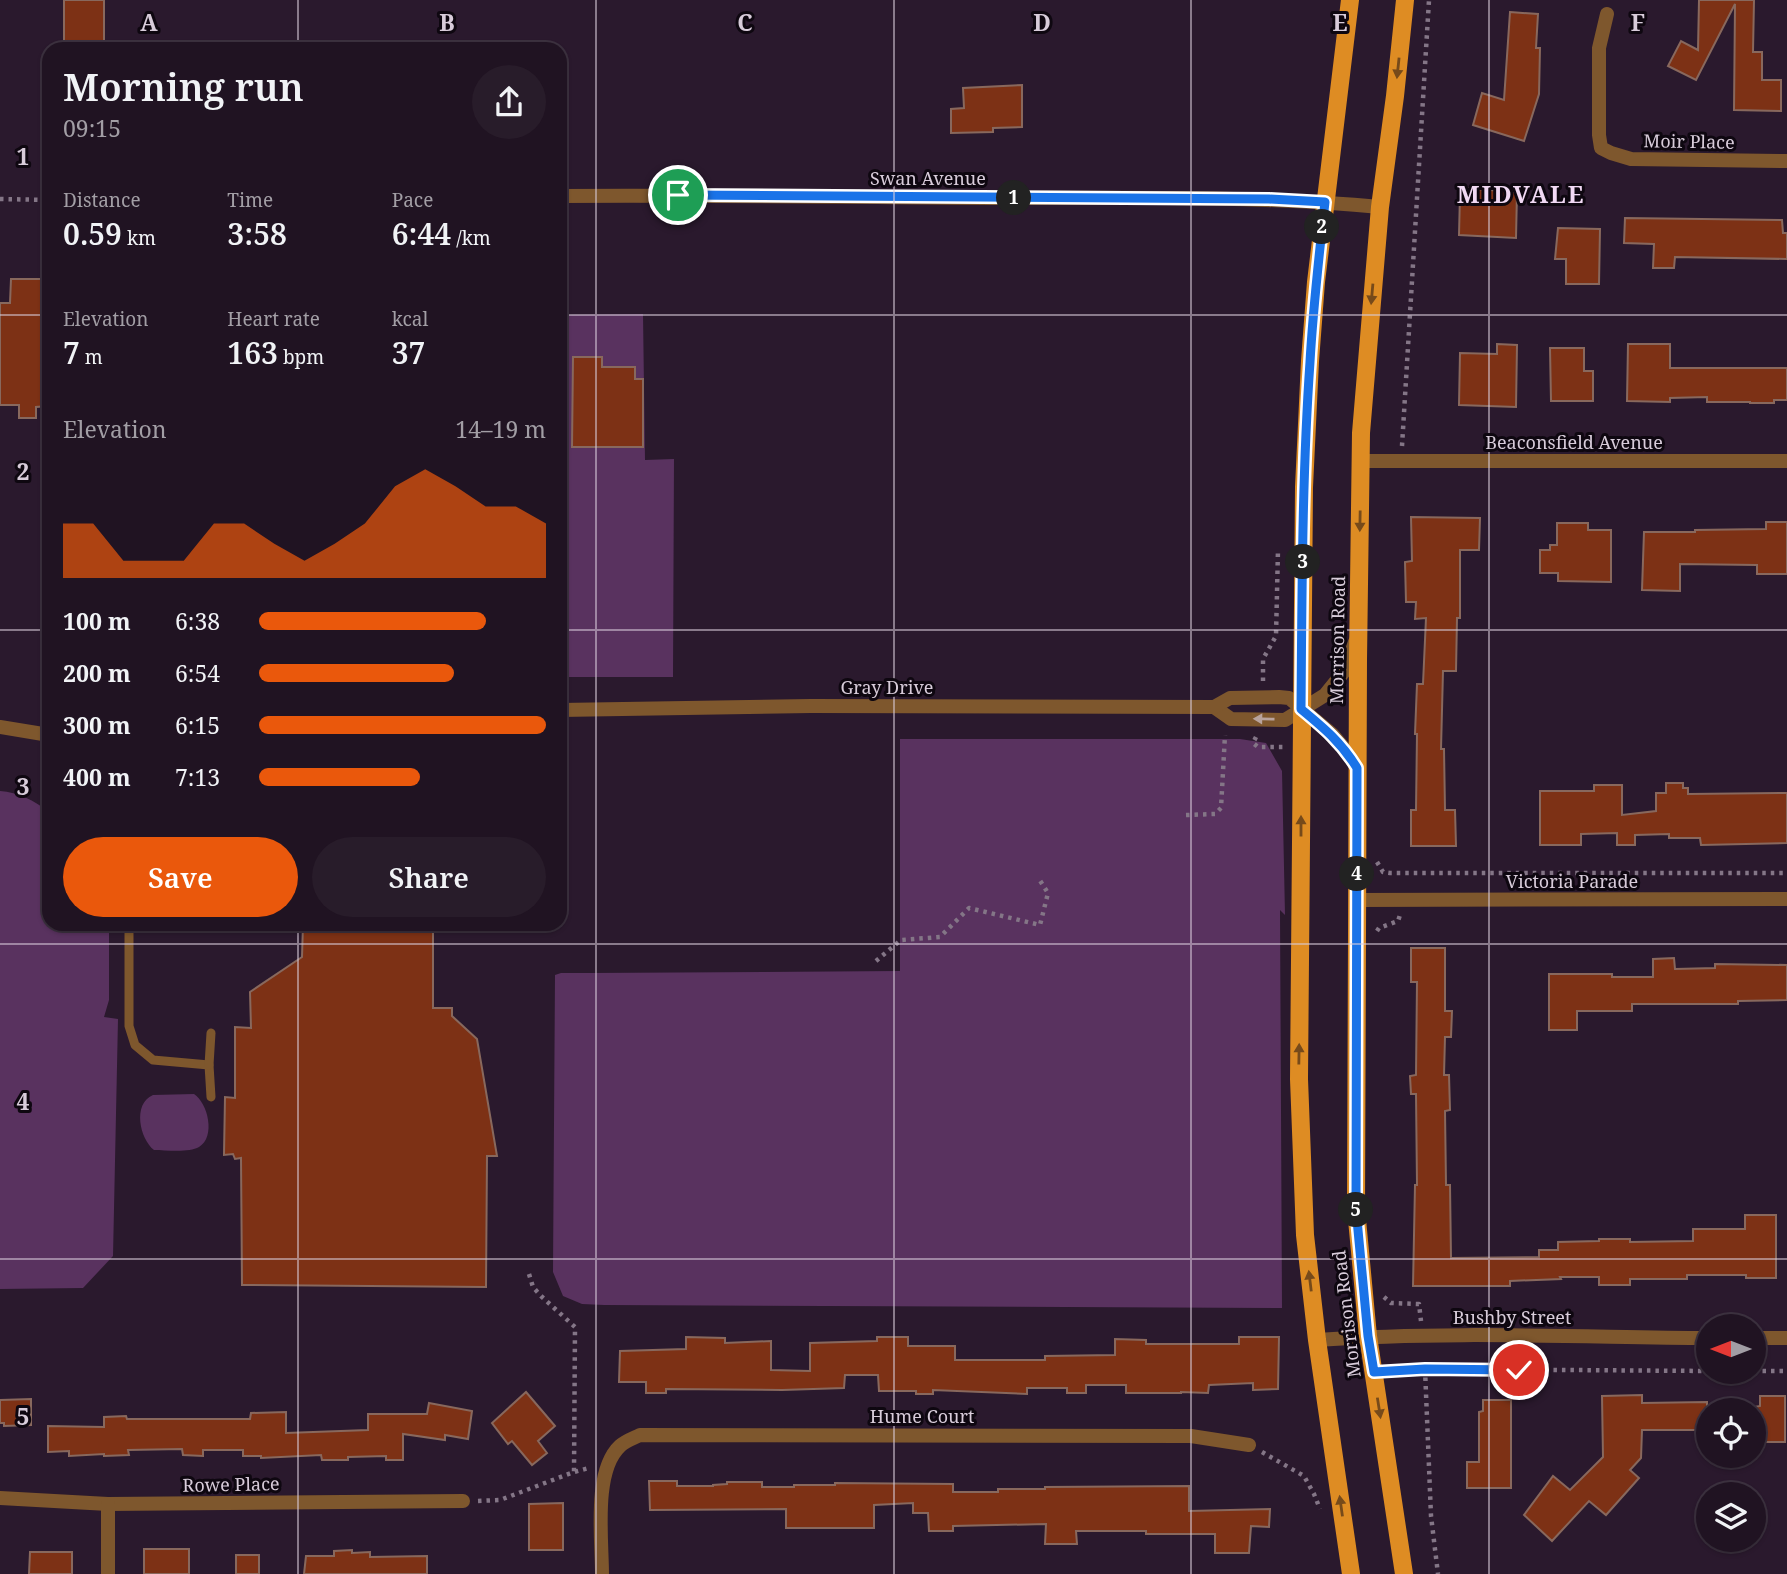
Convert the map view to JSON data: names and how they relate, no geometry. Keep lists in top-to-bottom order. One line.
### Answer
{"streets":{"main road":["Morrison Road"],"street":["Moir Place","Swan Avenue","Beaconsfield Avenue","Gray Drive","Victoria Parade","Bushby Street","Hume Court","Rowe Place"]},"crossings":[["Swan Avenue","Morrison Road"],["Beaconsfield Avenue","Morrison Road"],["Morrison Road","Gray Drive"],["Morrison Road","Victoria Parade"],["Morrison Road","Bushby Street"]],"districts":["MIDVALE"],"north":"left","page":{"heading":["Morning run","09:15"],"stats":[["Distance","0.59 km"],["Time","3:58"],["Pace","6:44 /km"],["Elevation","7 m"],["Heart rate","163 bpm"],["kcal","37"]],"pins":["1","2","3","4","5"],"chart":["Elevation","14–19 m"],"list":[{"name":"100 m","note":"6:38"},{"name":"200 m","note":"6:54"},{"name":"300 m","note":"6:15"},{"name":"400 m","note":"7:13"}],"buttons":["Save","Share"]},"grid":{"columns":["A","B","C","D","E","F"],"rows":["1","2","3","4","5"]}}
